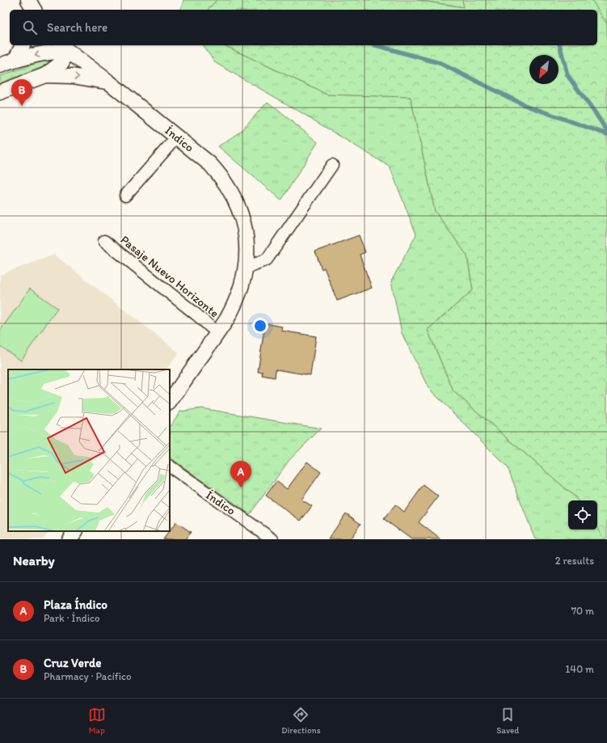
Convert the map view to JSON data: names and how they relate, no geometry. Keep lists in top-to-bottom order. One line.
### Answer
{"streets":{"street":["Índico","Pasaje Nuevo Horizonte"]},"crossings":[["Índico","Pasaje Nuevo Horizonte"]],"north":"bottom left","page":{"search":"Search here","pins":["B","A"],"heading":["Nearby","2 results"],"list":[{"mark":"A","name":"Plaza Índico","note":"Park · Índico","value":"70 m"},{"mark":"B","name":"Cruz Verde","note":"Pharmacy · Pacífico","value":"140 m"}],"nav":["Map","Directions","Saved"]}}
